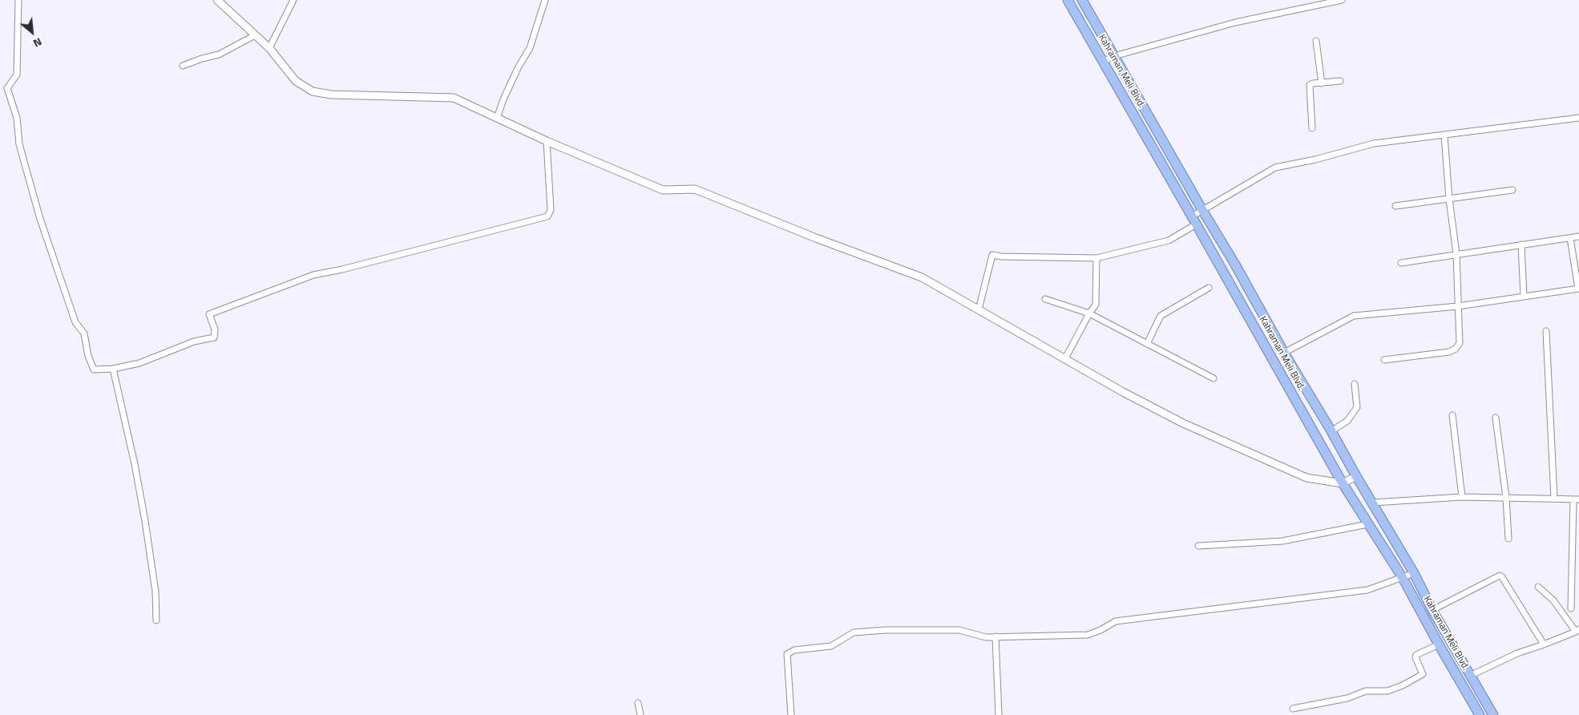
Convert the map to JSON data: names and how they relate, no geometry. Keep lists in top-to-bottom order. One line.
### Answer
{"streets":{"highway":["Kahraman Meli Blvd."]},"north":"bottom right"}
